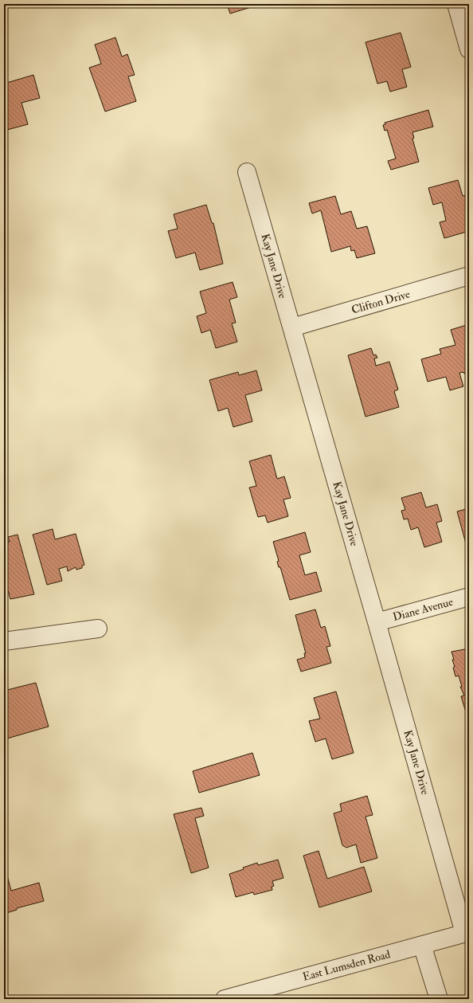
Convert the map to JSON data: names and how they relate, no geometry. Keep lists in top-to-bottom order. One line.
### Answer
{"streets":{"street":["Kay Jane Drive","Clifton Drive","Diane Avenue","East Lumsden Road"]},"crossings":[["Kay Jane Drive","Clifton Drive"],["Kay Jane Drive","Diane Avenue"],["Kay Jane Drive","East Lumsden Road"]]}
